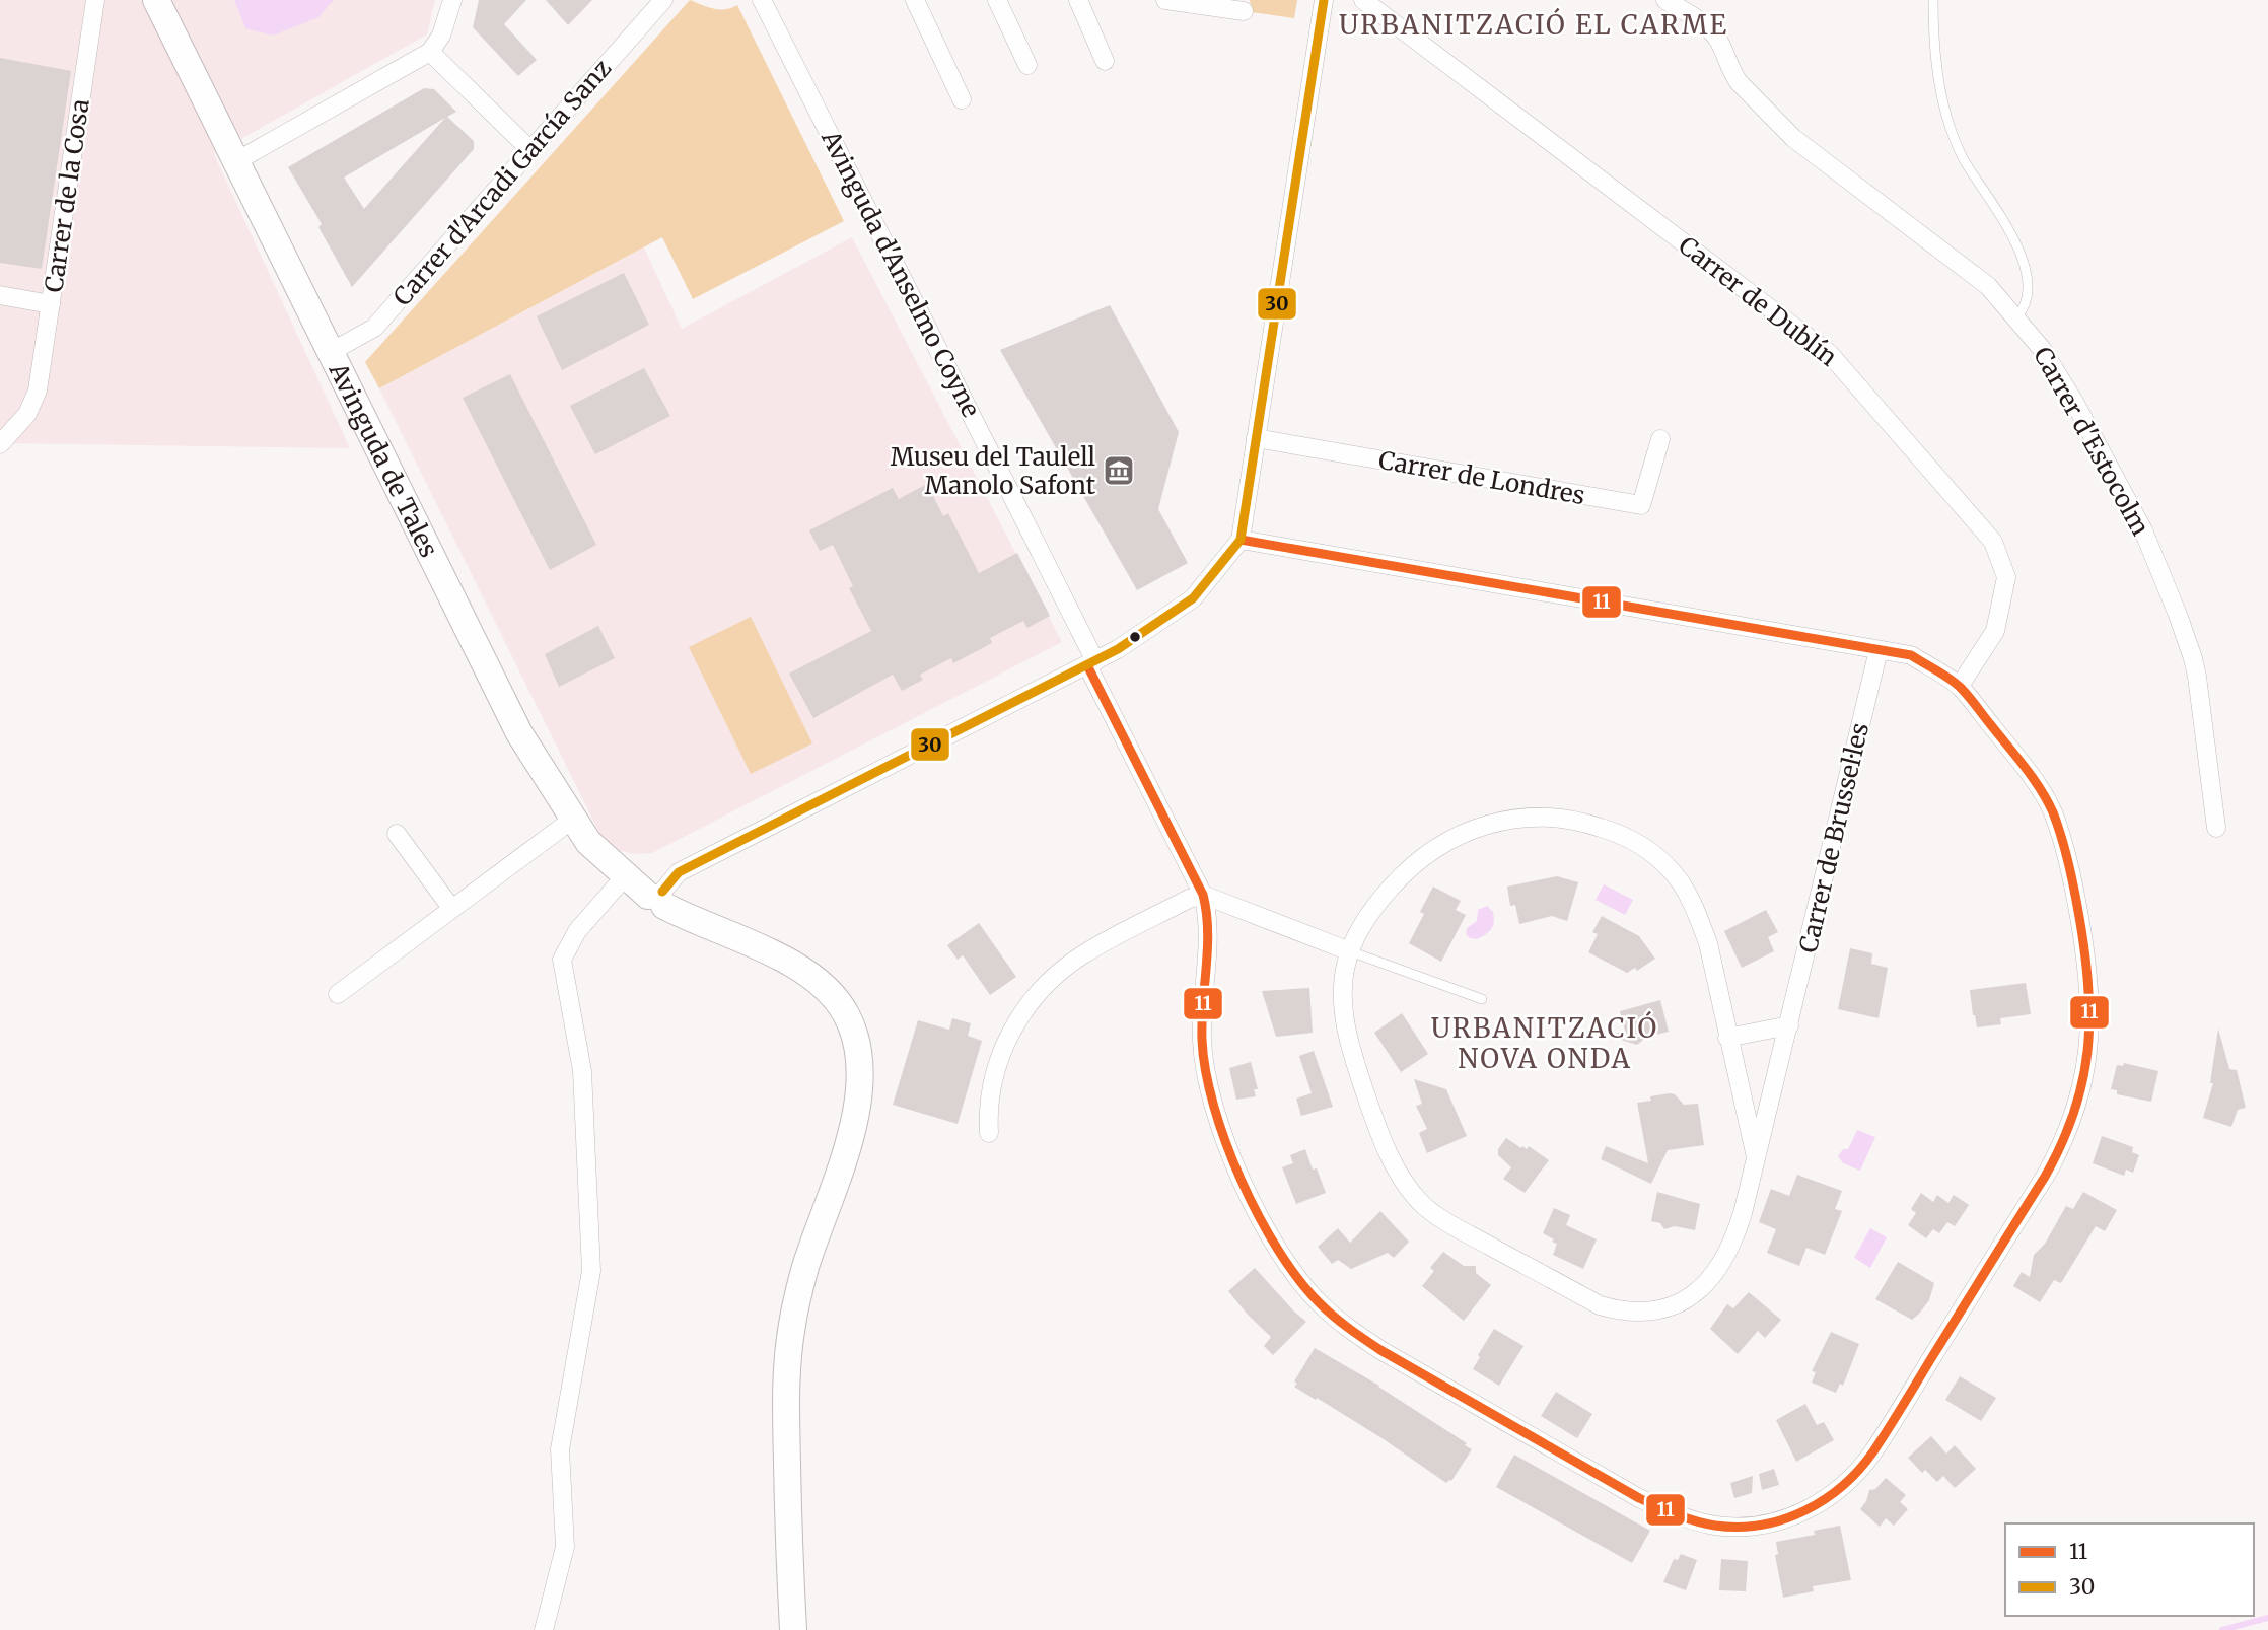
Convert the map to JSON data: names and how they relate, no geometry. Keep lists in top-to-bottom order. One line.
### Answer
{"streets":{"main road":["Avinguda de Tales"],"street":["Carrer d'Arcadi García Sanz","Carrer de la Cosa","Avinguda d'Anselmo Coyne","Carrer de Dublín","Carrer d'Estocolm","Carrer de Londres","Carrer de Brussel·les"]},"crossings":[["Carrer d'Arcadi García Sanz","Avinguda de Tales"],["Avinguda d'Anselmo Coyne","Carrer de Dublín"],["Avinguda d'Anselmo Coyne","Carrer de Brussel·les"]],"districts":["URBANITZACIÓ EL CARME","URBANITZACIÓ NOVA ONDA"],"places":{"museum":["Museu del Taulell Manolo Safont"]},"lines":["transit line 30","transit line 11"],"legend":["11","30"]}
